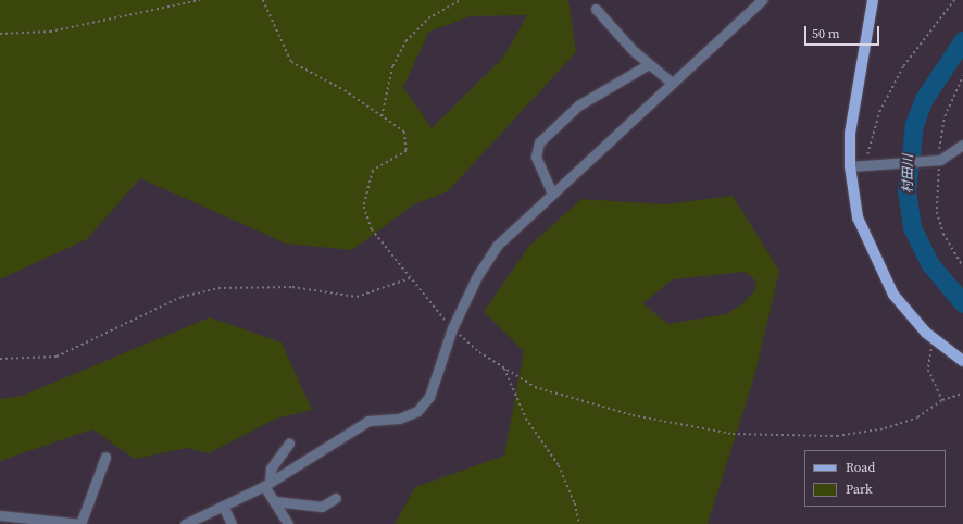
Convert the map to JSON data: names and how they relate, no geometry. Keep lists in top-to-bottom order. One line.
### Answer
{"water":["村田川"],"legend":["Road","Park"],"scale_bar":"50 m"}
